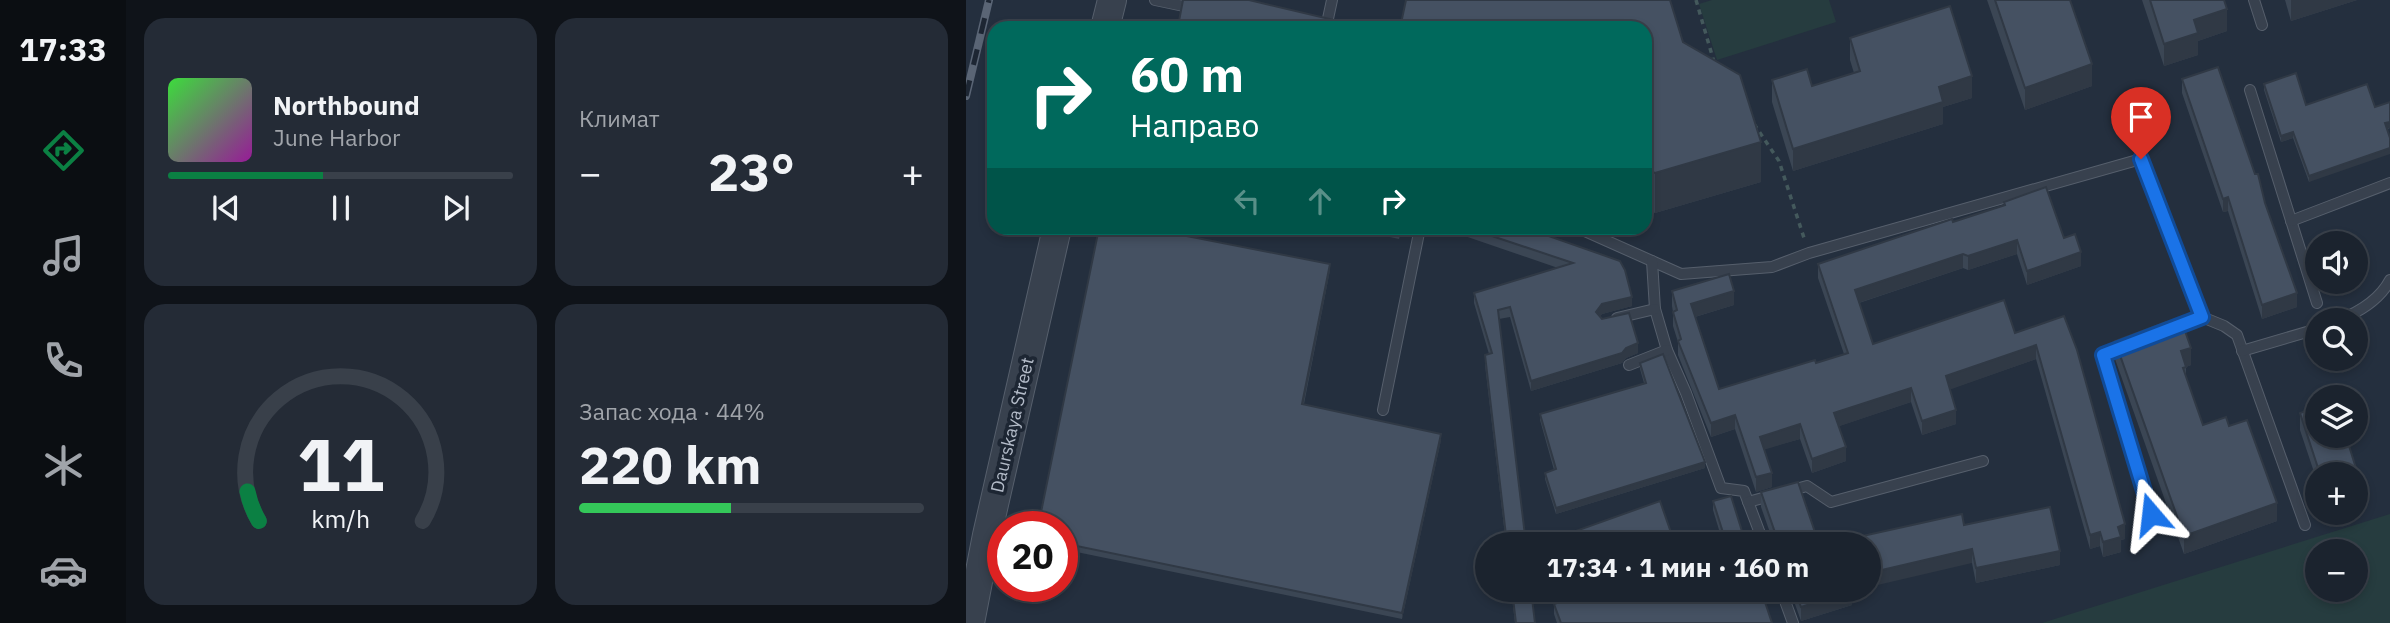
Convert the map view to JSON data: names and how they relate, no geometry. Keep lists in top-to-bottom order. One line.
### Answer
{"streets":{"street":["Daurskaya Street"]},"page":{"tabs":"17:33","tile":["Климат",["Запас хода · 44%","220 km"]],"turn":["60 m","Направо"],"song":["Northbound","June Harbor"],"heat":["−","23°","+"],"map_buttons":["+","−"],"limit":"20","trip":"17:34 · 1 мин · 160 m","gauge":["11","km/h"]}}
